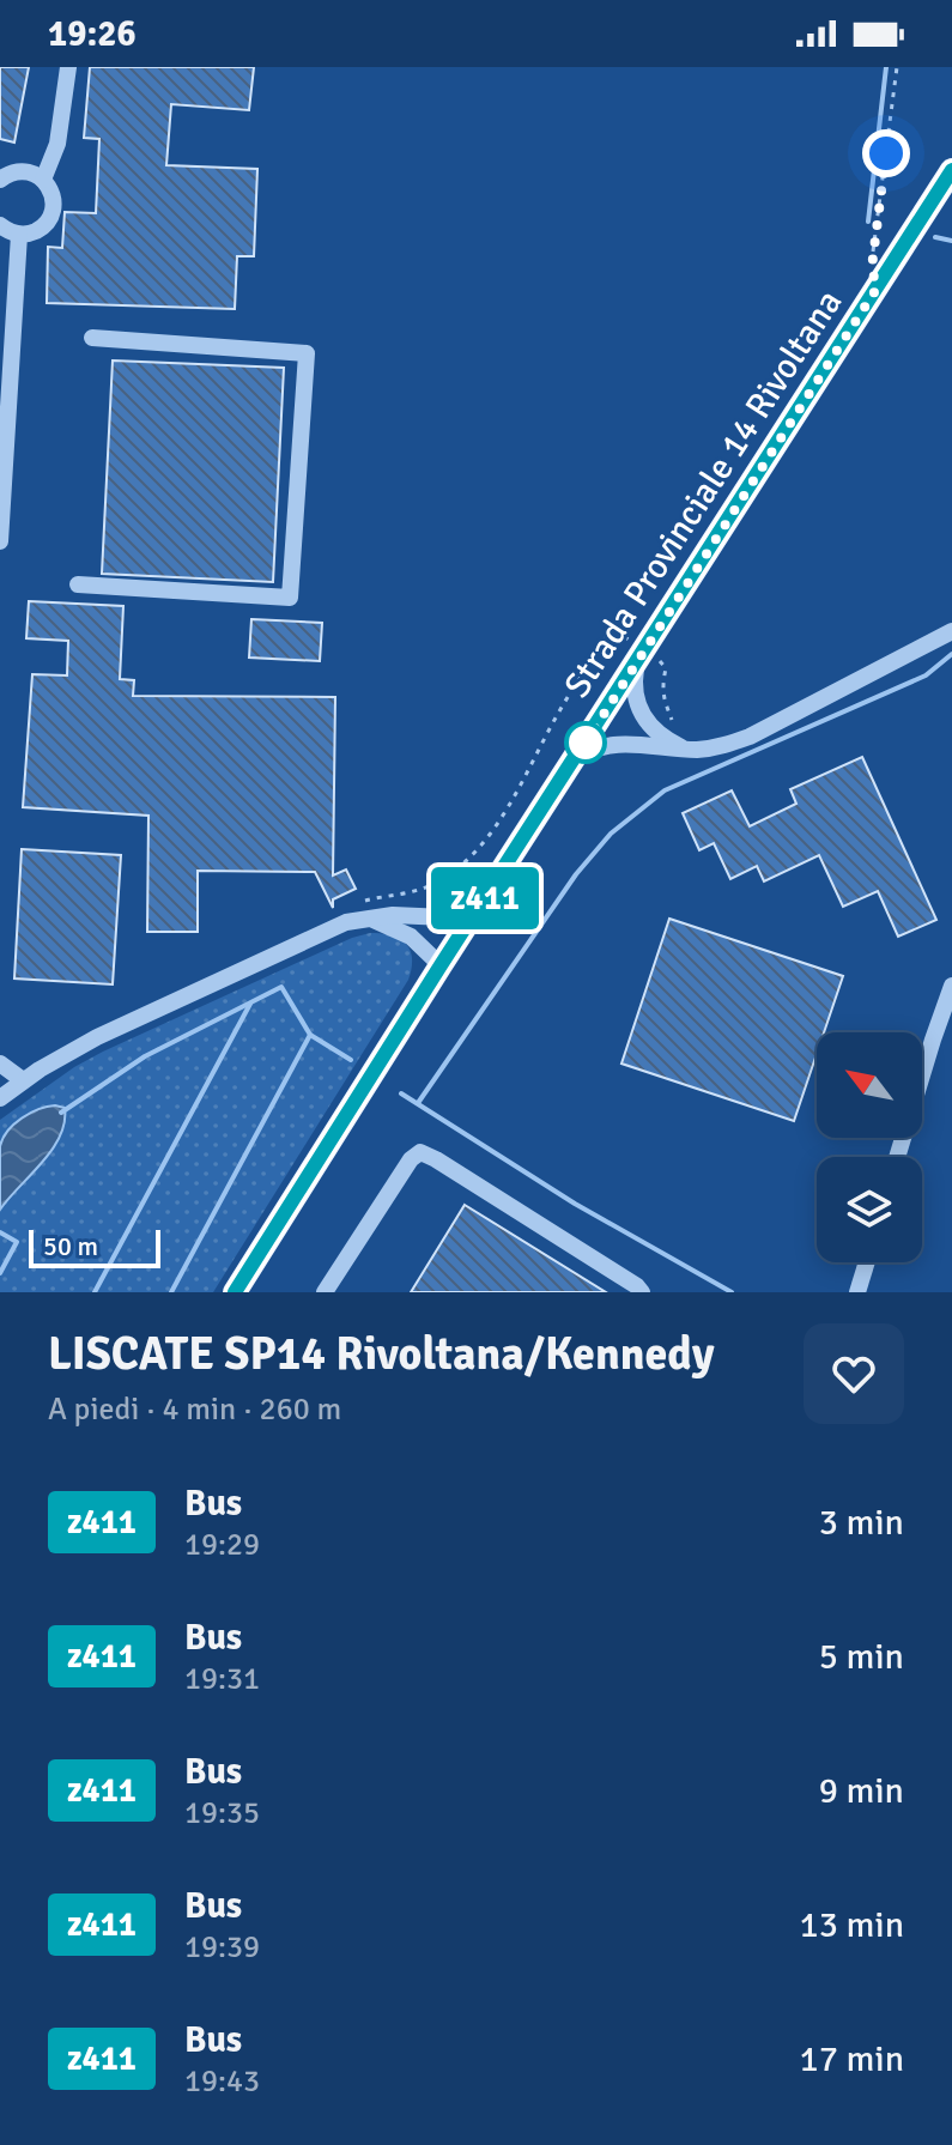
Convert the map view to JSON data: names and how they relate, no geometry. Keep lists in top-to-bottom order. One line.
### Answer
{"streets":{"main road":["Strada Provinciale 14 Rivoltana"]},"lines":["bus line z411"],"scale_bar":"50 m","north":"top left","page":{"status":"19:26","on_map":"z411","scale":"50 m","heading":["LISCATE SP14 Rivoltana/Kennedy","A piedi · 4 min · 260 m"],"list":[{"mark":"z411","name":"Bus","note":"19:29","value":"3 min"},{"mark":"z411","name":"Bus","note":"19:31","value":"5 min"},{"mark":"z411","name":"Bus","note":"19:35","value":"9 min"},{"mark":"z411","name":"Bus","note":"19:39","value":"13 min"},{"mark":"z411","name":"Bus","note":"19:43","value":"17 min"}]}}
